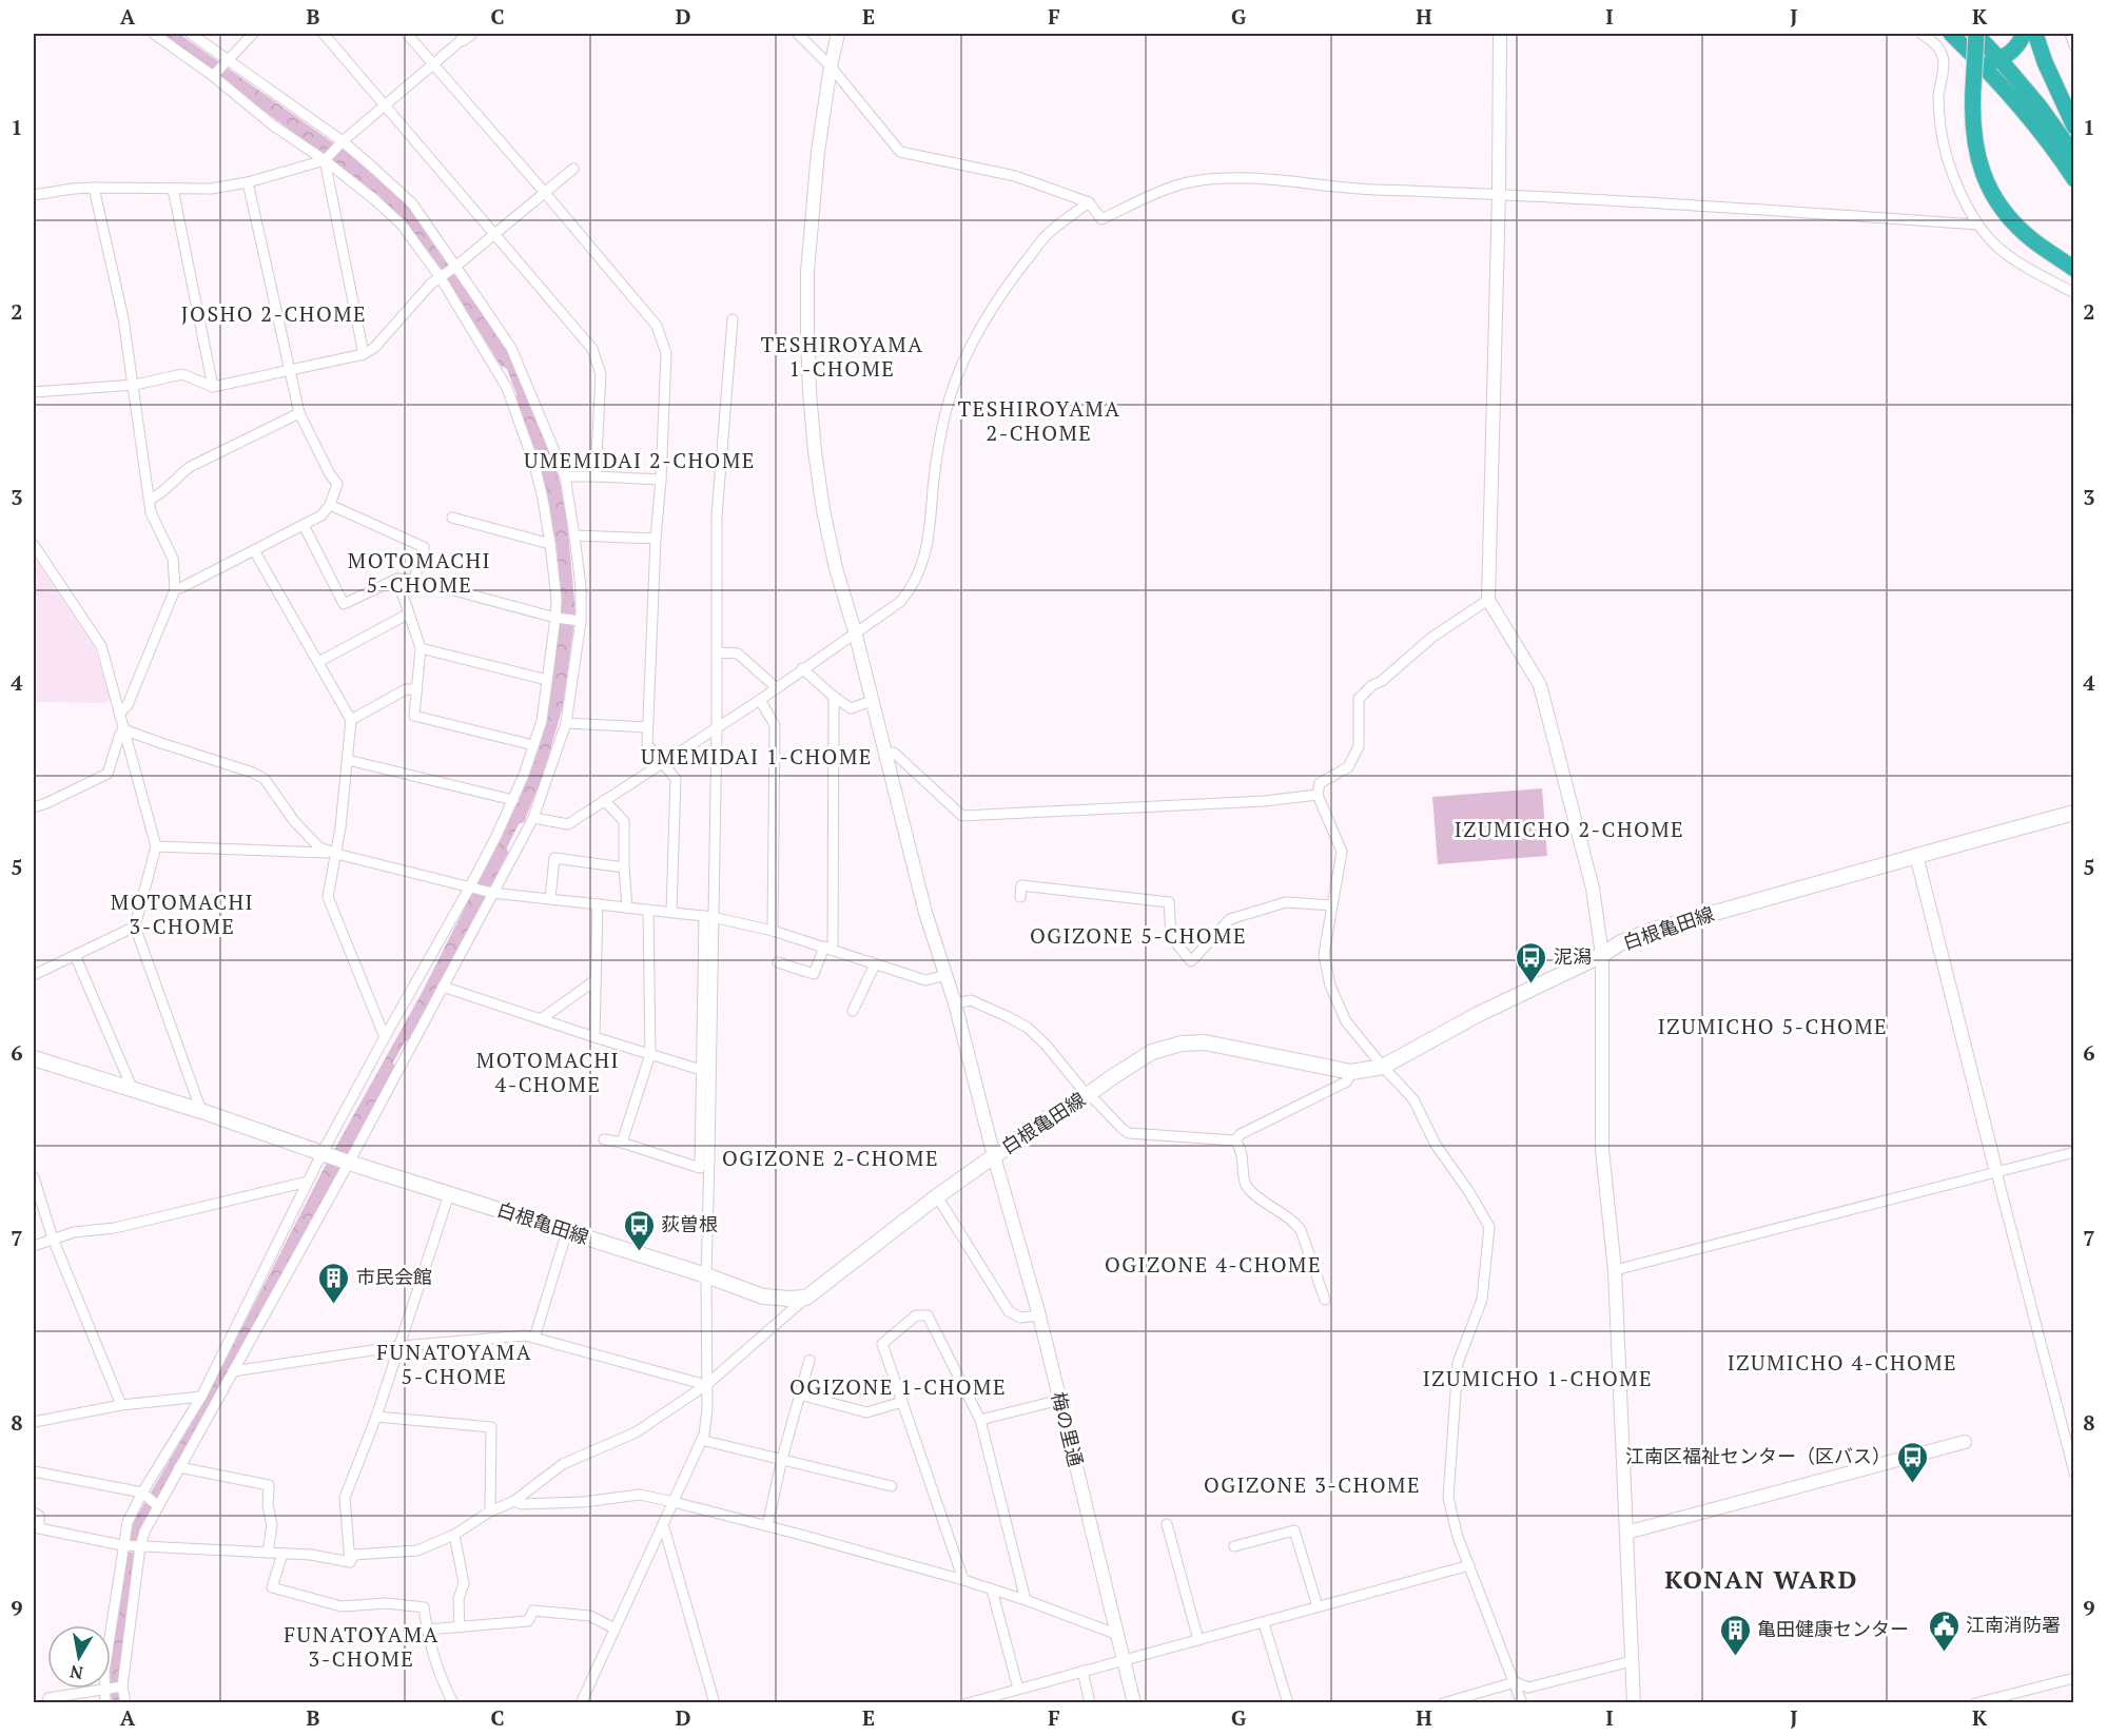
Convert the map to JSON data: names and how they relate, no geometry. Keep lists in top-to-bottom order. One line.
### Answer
{"streets":{"main road":["白根亀田線"],"street":["梅の里通"]},"crossings":[["白根亀田線","梅の里通"]],"districts":["JOSHO 2-CHOME","TESHIROYAMA 1-CHOME","TESHIROYAMA 2-CHOME","UMEMIDAI 2-CHOME","MOTOMACHI 5-CHOME","UMEMIDAI 1-CHOME","IZUMICHO 2-CHOME","MOTOMACHI 3-CHOME","OGIZONE 5-CHOME","IZUMICHO 5-CHOME","MOTOMACHI 4-CHOME","OGIZONE 2-CHOME","OGIZONE 4-CHOME","FUNATOYAMA 5-CHOME","IZUMICHO 4-CHOME","IZUMICHO 1-CHOME","OGIZONE 1-CHOME","OGIZONE 3-CHOME","KONAN WARD","FUNATOYAMA 3-CHOME"],"places":{"bus stop":["泥潟","荻曽根","江南区福祉センター（区バス）"],"building":["市民会館","亀田健康センター"],"public building":["江南消防署"]},"north":"bottom","grid":{"columns":["A","B","C","D","E","F","G","H","I","J","K"],"rows":["1","2","3","4","5","6","7","8","9"]}}
